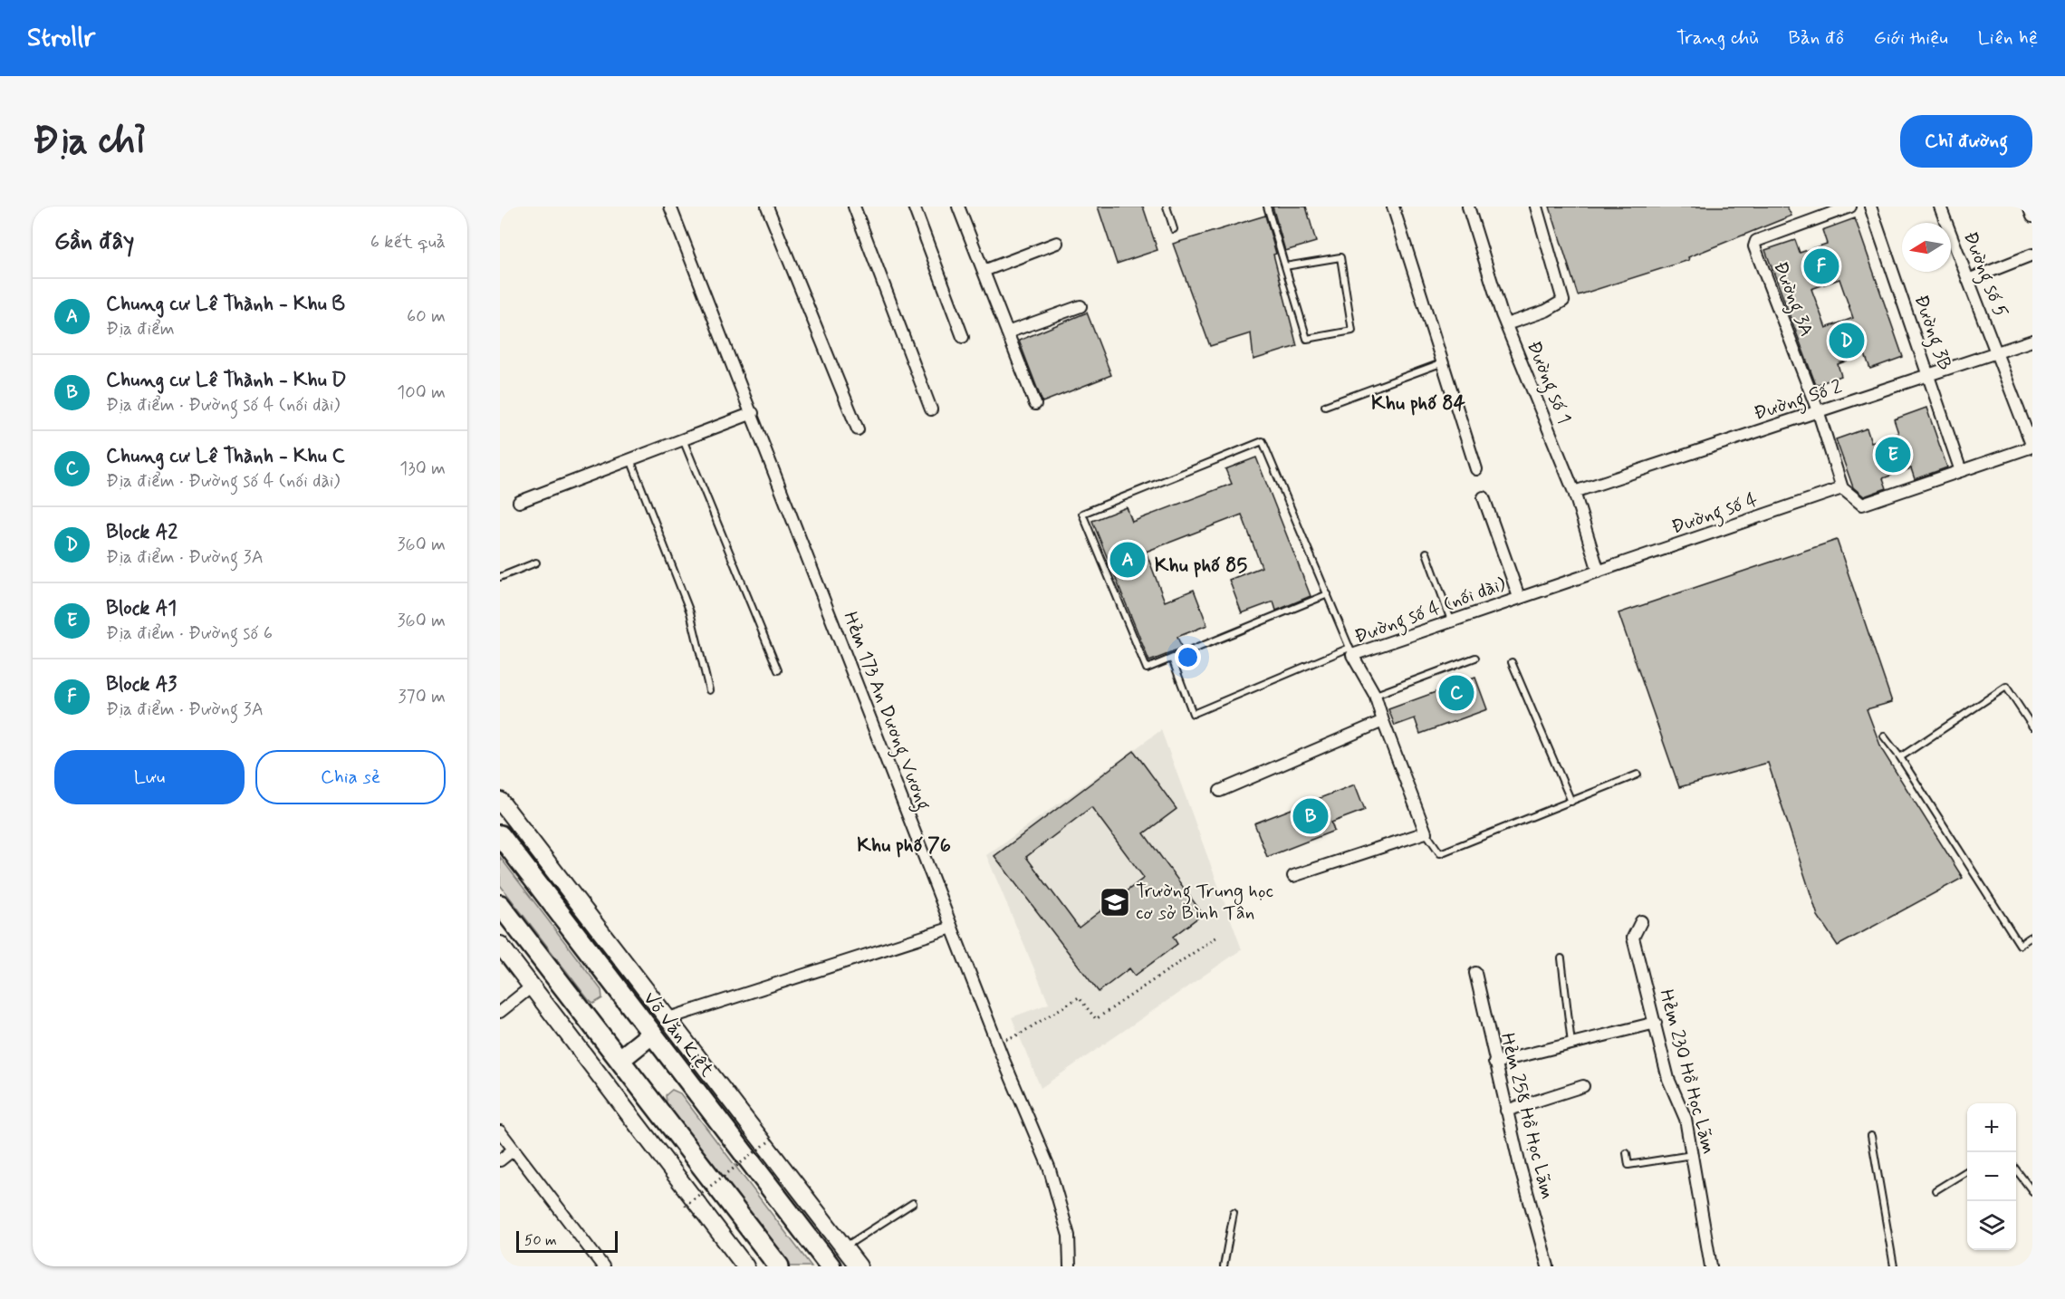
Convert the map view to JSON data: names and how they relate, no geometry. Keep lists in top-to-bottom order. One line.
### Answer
{"streets":{"highway":["Võ Văn Kiệt"],"street":["Đường số 5","Đường 3A","Đường 3B","Đường số 1","Đường Số 2","Đường số 4","Đường số 4 (nối dài)","Hẻm 173 An Dương Vương","Hẻm 230 Hồ Học Lãm","Hẻm 258 Hồ Học Lãm"]},"crossings":[["Đường số 5","Đường Số 2"],["Đường 3A","Đường Số 2"],["Đường 3A","Đường số 4"],["Đường 3B","Đường Số 2"],["Đường số 1","Đường Số 2"],["Đường số 1","Đường số 4"],["Đường số 1","Đường số 4 (nối dài)"],["Đường số 4","Đường số 4 (nối dài)"]],"districts":["Khu phố 84","Khu phố 85","Khu phố 76"],"places":{"school or university":["Trường Trung học cơ sở Bình Tân"]},"scale_bar":"50 m","north":"left","page":{"header":"Strollr","nav":["Trang chủ","Bản đồ","Giới thiệu","Liên hệ"],"buttons":["Chỉ đường",["Lưu","Chia sẻ"]],"title":"Địa chỉ","heading":["Gần đây","6 kết quả"],"pins":["F","D","E","A","C","B"],"list":[{"mark":"A","name":"Chung cư Lê Thành - Khu B","note":"Địa điểm","value":"60 m"},{"mark":"B","name":"Chung cư Lê Thành - Khu D","note":"Địa điểm · Đường số 4 (nối dài)","value":"100 m"},{"mark":"C","name":"Chung cư Lê Thành - Khu C","note":"Địa điểm · Đường số 4 (nối dài)","value":"130 m"},{"mark":"D","name":"Block A2","note":"Địa điểm · Đường 3A","value":"360 m"},{"mark":"E","name":"Block A1","note":"Địa điểm · Đường số 6","value":"360 m"},{"mark":"F","name":"Block A3","note":"Địa điểm · Đường 3A","value":"370 m"}],"map_buttons":["+","−"],"scale":"50 m"}}
